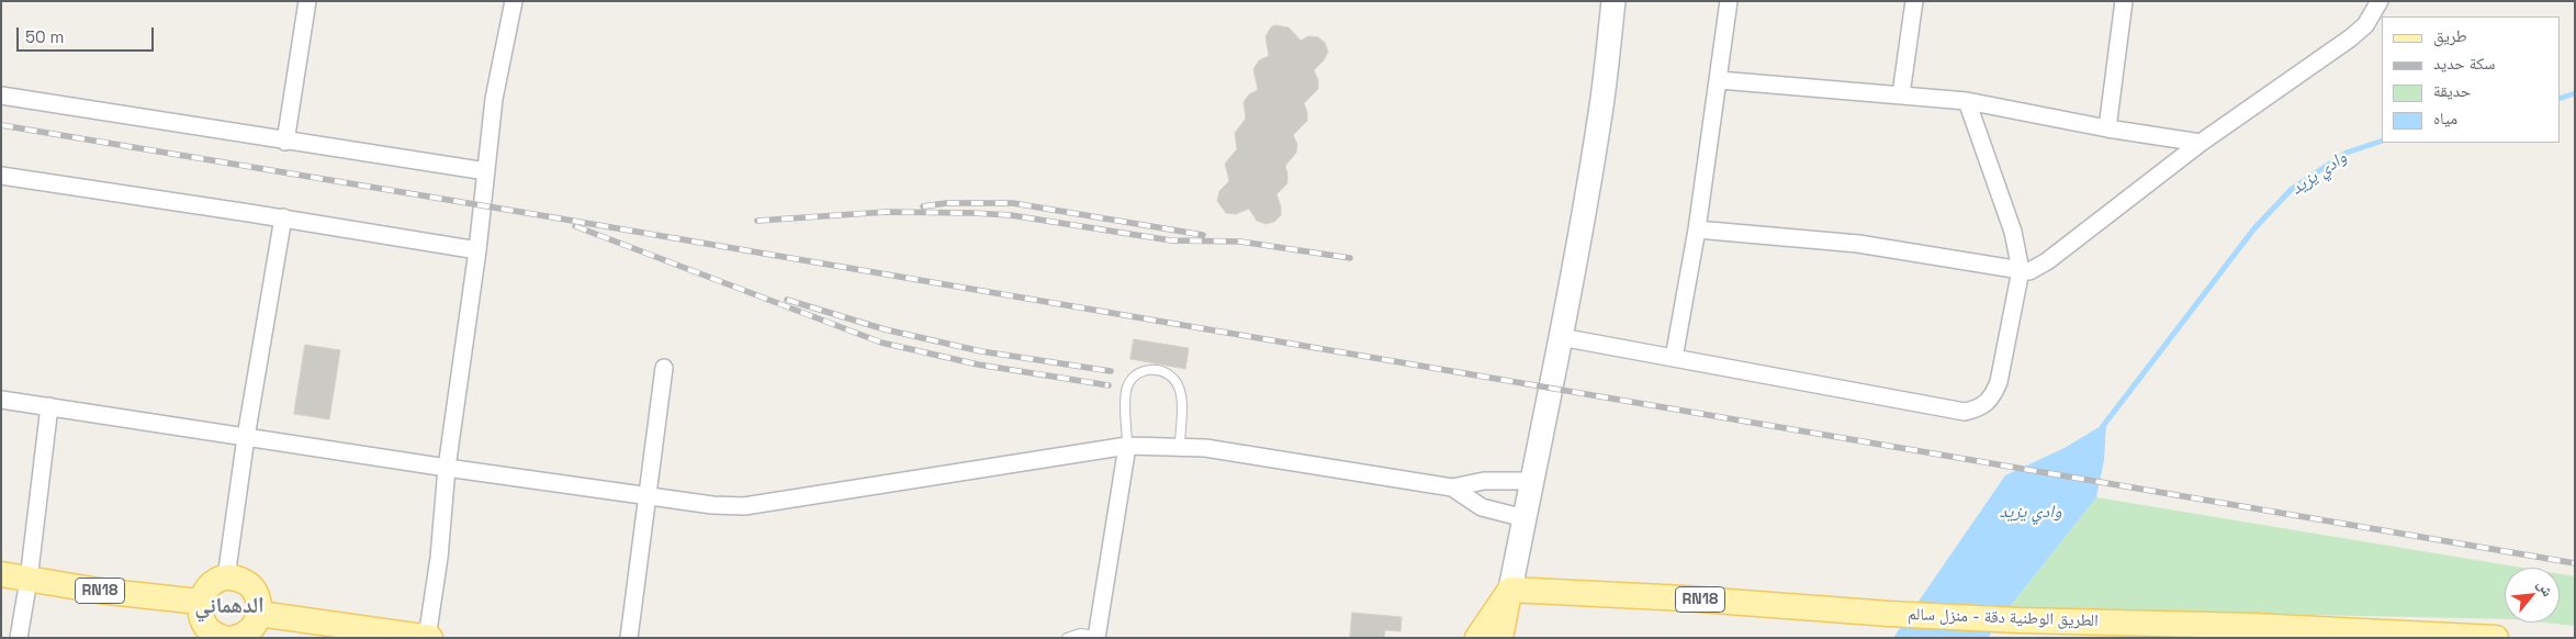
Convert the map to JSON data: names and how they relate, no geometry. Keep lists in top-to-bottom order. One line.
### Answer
{"streets":{"main road":["RN18","الطريق الوطنية دقة - منزل سالم"]},"districts":["الدهماني"],"water":["وادي يزيد"],"legend":["طريق","سكة حديد","حديقة","مياه"],"scale_bar":"50 m","north":"top right"}
